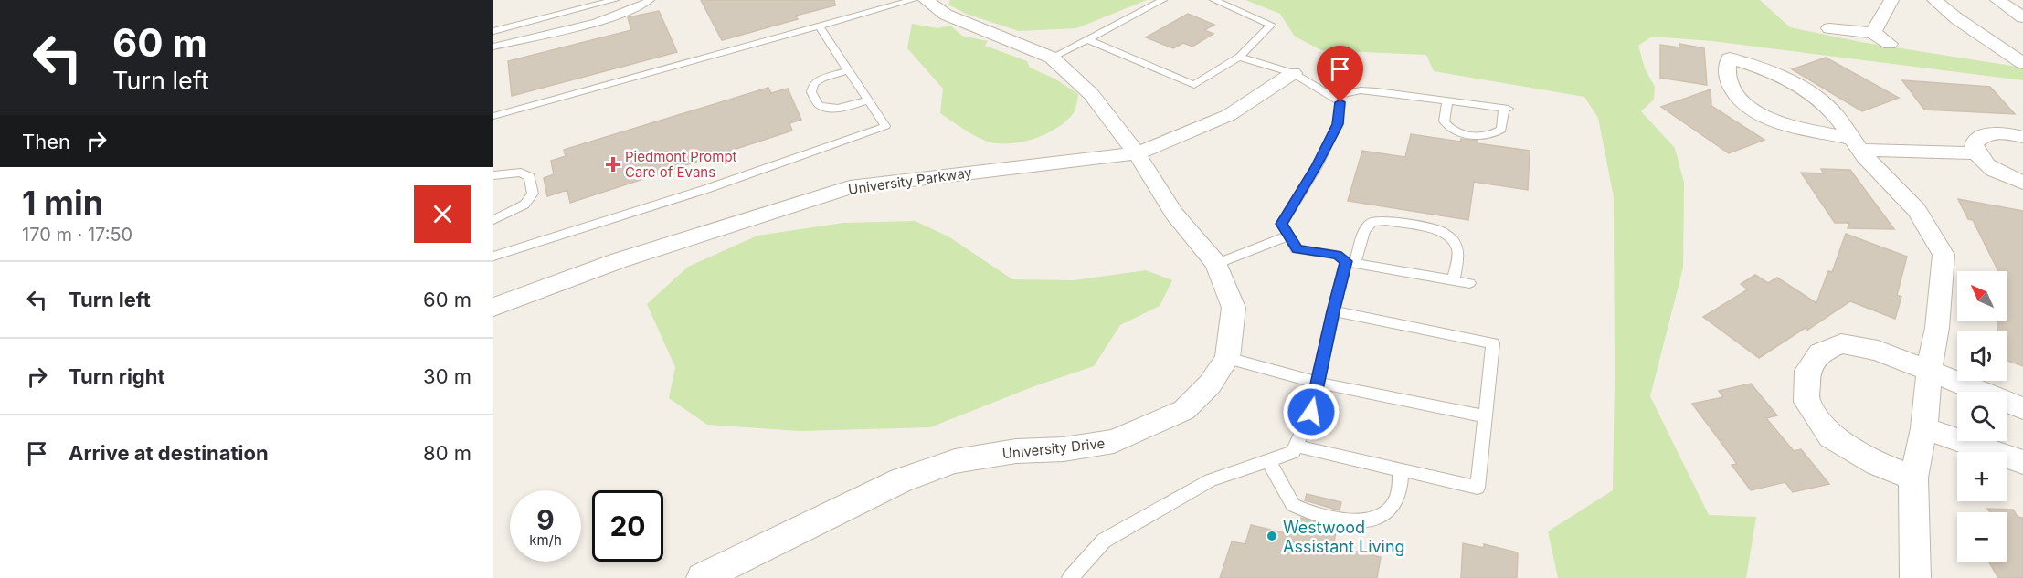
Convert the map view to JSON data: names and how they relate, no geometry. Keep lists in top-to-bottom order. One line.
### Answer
{"streets":{"street":["University Parkway","University Drive"]},"crossings":[["University Parkway","University Drive"]],"places":{"health":["Piedmont Prompt Care of Evans"],"other":["Westwood Assistant Living"]},"north":"top left","page":{"turn":["60 m","Turn left"],"then":"Then","heading":["1 min","170 m · 17:50"],"list":[{"name":"Turn left","value":"60 m"},{"name":"Turn right","value":"30 m"},{"name":"Arrive at destination","value":"80 m"}],"map_buttons":["+","−"],"speed":"9 km/h","limit":"20"}}
